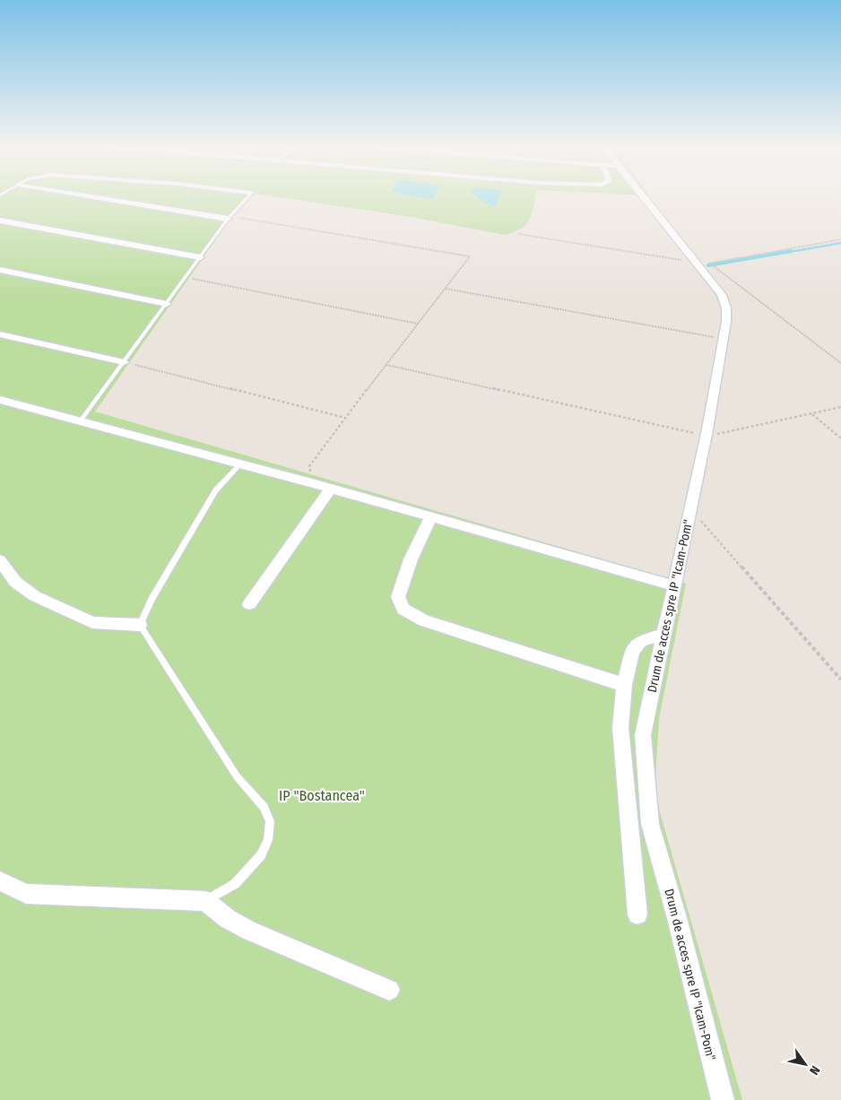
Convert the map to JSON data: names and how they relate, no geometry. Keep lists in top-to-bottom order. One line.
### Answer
{"streets":{"street":["Drum de acces spre IP \"Icam-Pom\""]},"parks":["IP \"Bostancea\""],"north":"bottom right"}
